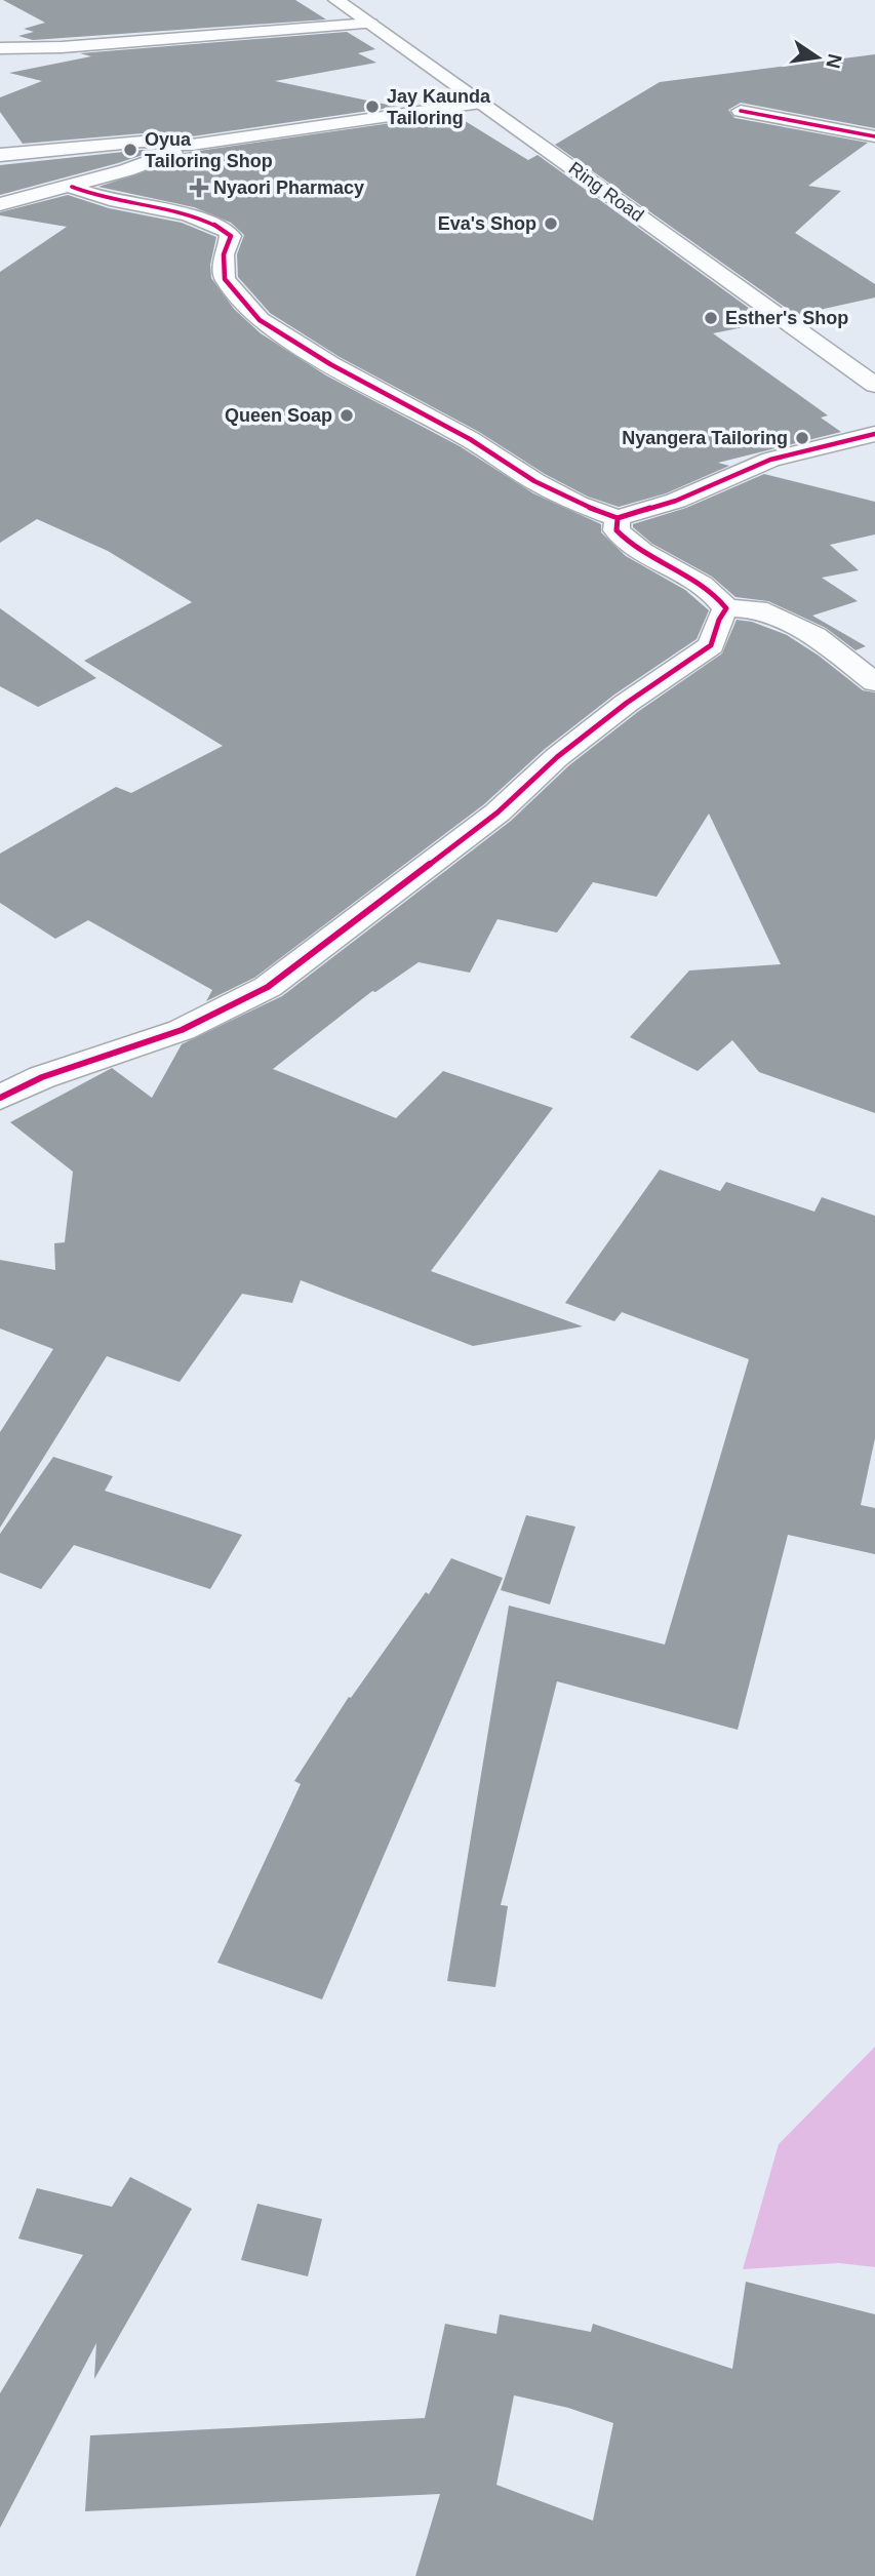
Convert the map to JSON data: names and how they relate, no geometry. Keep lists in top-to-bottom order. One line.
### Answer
{"streets":{"street":["Ring Road"]},"places":{"other":["Jay Kaunda Tailoring","Oyua Tailoring Shop","Eva's Shop","Esther's Shop","Queen Soap","Nyangera Tailoring"],"health":["Nyaori Pharmacy"]},"north":"right"}
